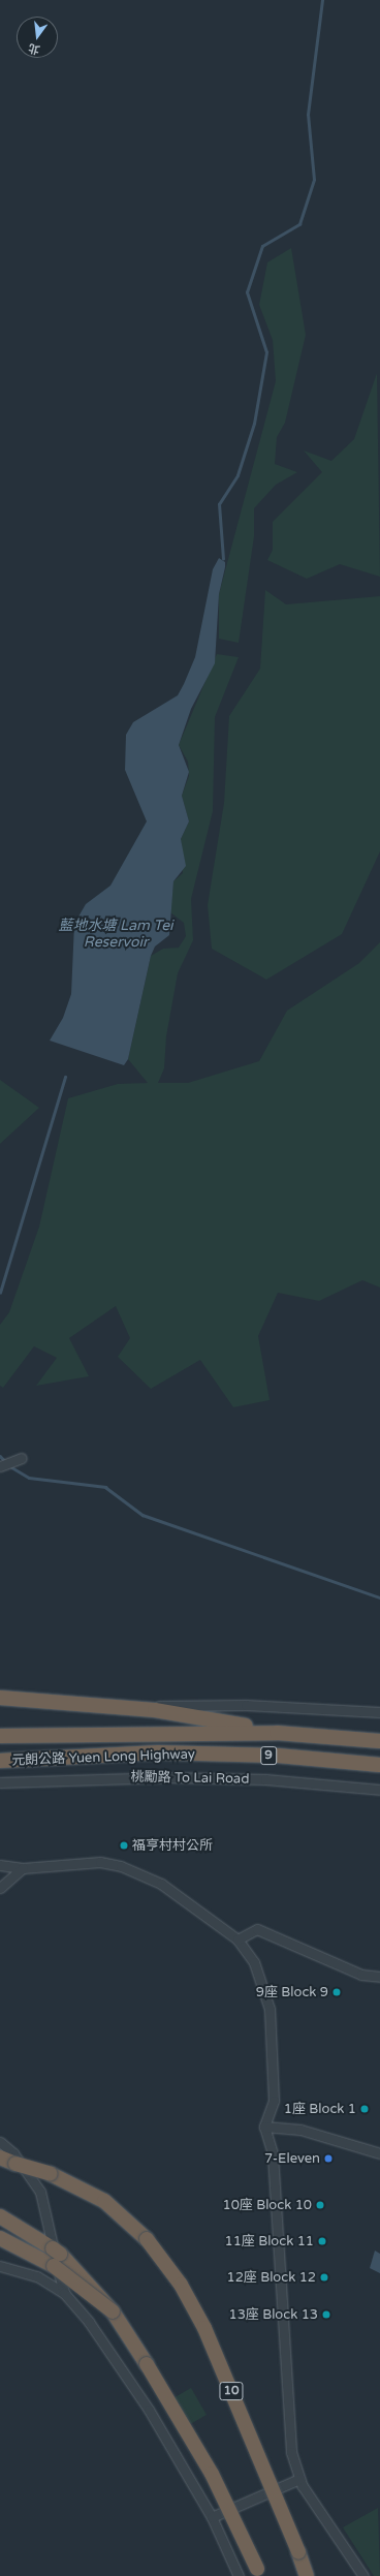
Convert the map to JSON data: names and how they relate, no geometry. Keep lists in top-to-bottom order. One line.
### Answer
{"streets":{"highway":["9","元朗公路 Yuen Long Highway","10"],"street":["桃勵路 To Lai Road"]},"water":["藍地水塘 Lam Tei Reservoir"],"places":["福亨村村公所","9座 Block 9","1座 Block 1","7-Eleven","10座 Block 10","11座 Block 11","12座 Block 12","13座 Block 13"],"north":"bottom"}
